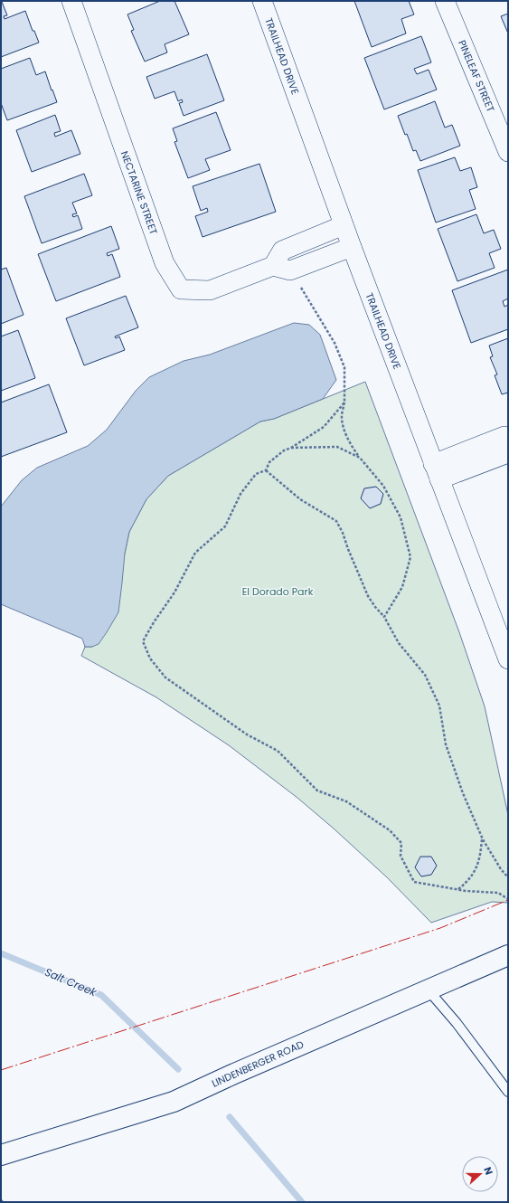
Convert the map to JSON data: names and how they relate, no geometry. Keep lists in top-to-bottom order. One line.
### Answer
{"streets":{"street":["TRAILHEAD DRIVE","PINELEAF STREET","NECTARINE STREET","LINDENBERGER ROAD"]},"water":["Salt Creek"],"parks":["El Dorado Park"],"north":"right"}
